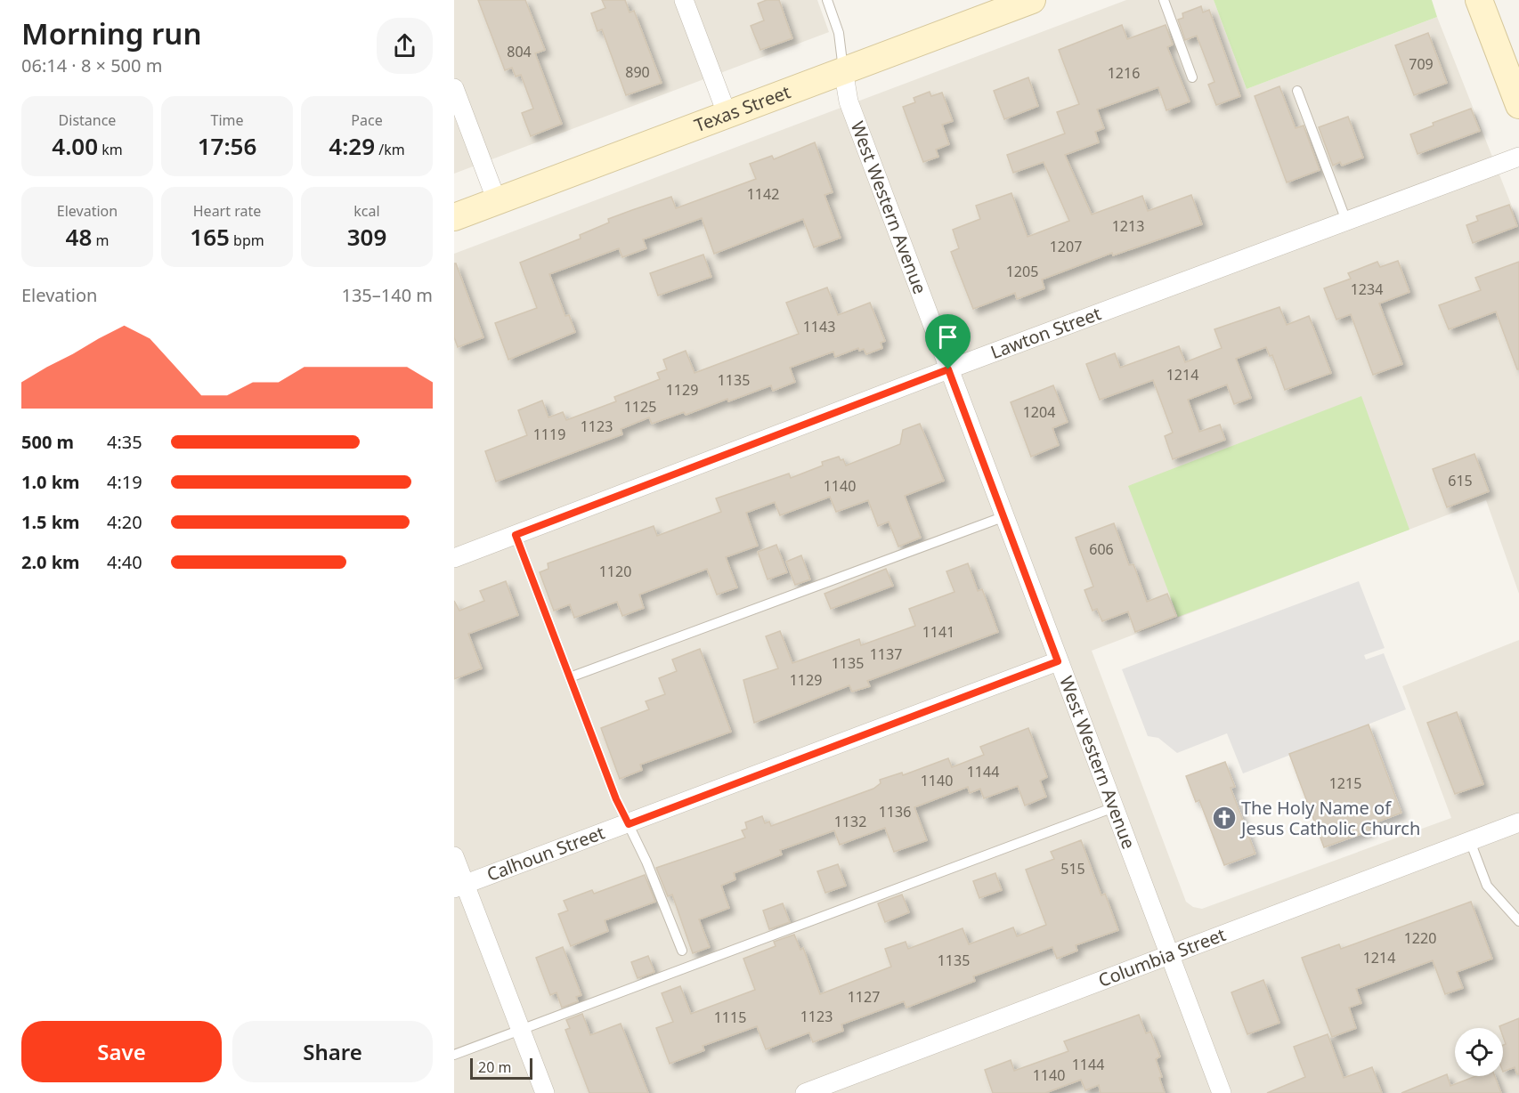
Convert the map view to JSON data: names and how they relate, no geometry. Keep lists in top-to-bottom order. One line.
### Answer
{"streets":{"street":["Texas Street","West Western Avenue","Lawton Street","Calhoun Street","Columbia Street"]},"crossings":[["Texas Street","West Western Avenue"],["West Western Avenue","Lawton Street"],["West Western Avenue","Calhoun Street"],["West Western Avenue","Columbia Street"]],"places":{"church":["The Holy Name of Jesus Catholic Church"]},"house_numbers":["804","709","890","1216","1142","1213","1207","1205","1234","1143","1214","1135","1129","1125","1204","1123","1119","615","1140","606","1120","1141","1137","1135","1129","1144","1140","1215","1136","1132","515","1220","1214","1135","1127","1123","1115","1144","1140"],"scale_bar":"20 m","page":{"heading":["Morning run","06:14 · 8 × 500 m"],"stats":[["Distance","4.00 km"],["Time","17:56"],["Pace","4:29 /km"],["Elevation","48 m"],["Heart rate","165 bpm"],["kcal","309"]],"chart":["Elevation","135–140 m"],"list":[{"name":"500 m","note":"4:35"},{"name":"1.0 km","note":"4:19"},{"name":"1.5 km","note":"4:20"},{"name":"2.0 km","note":"4:40"}],"buttons":["Save","Share"],"scale":"20 m"}}
